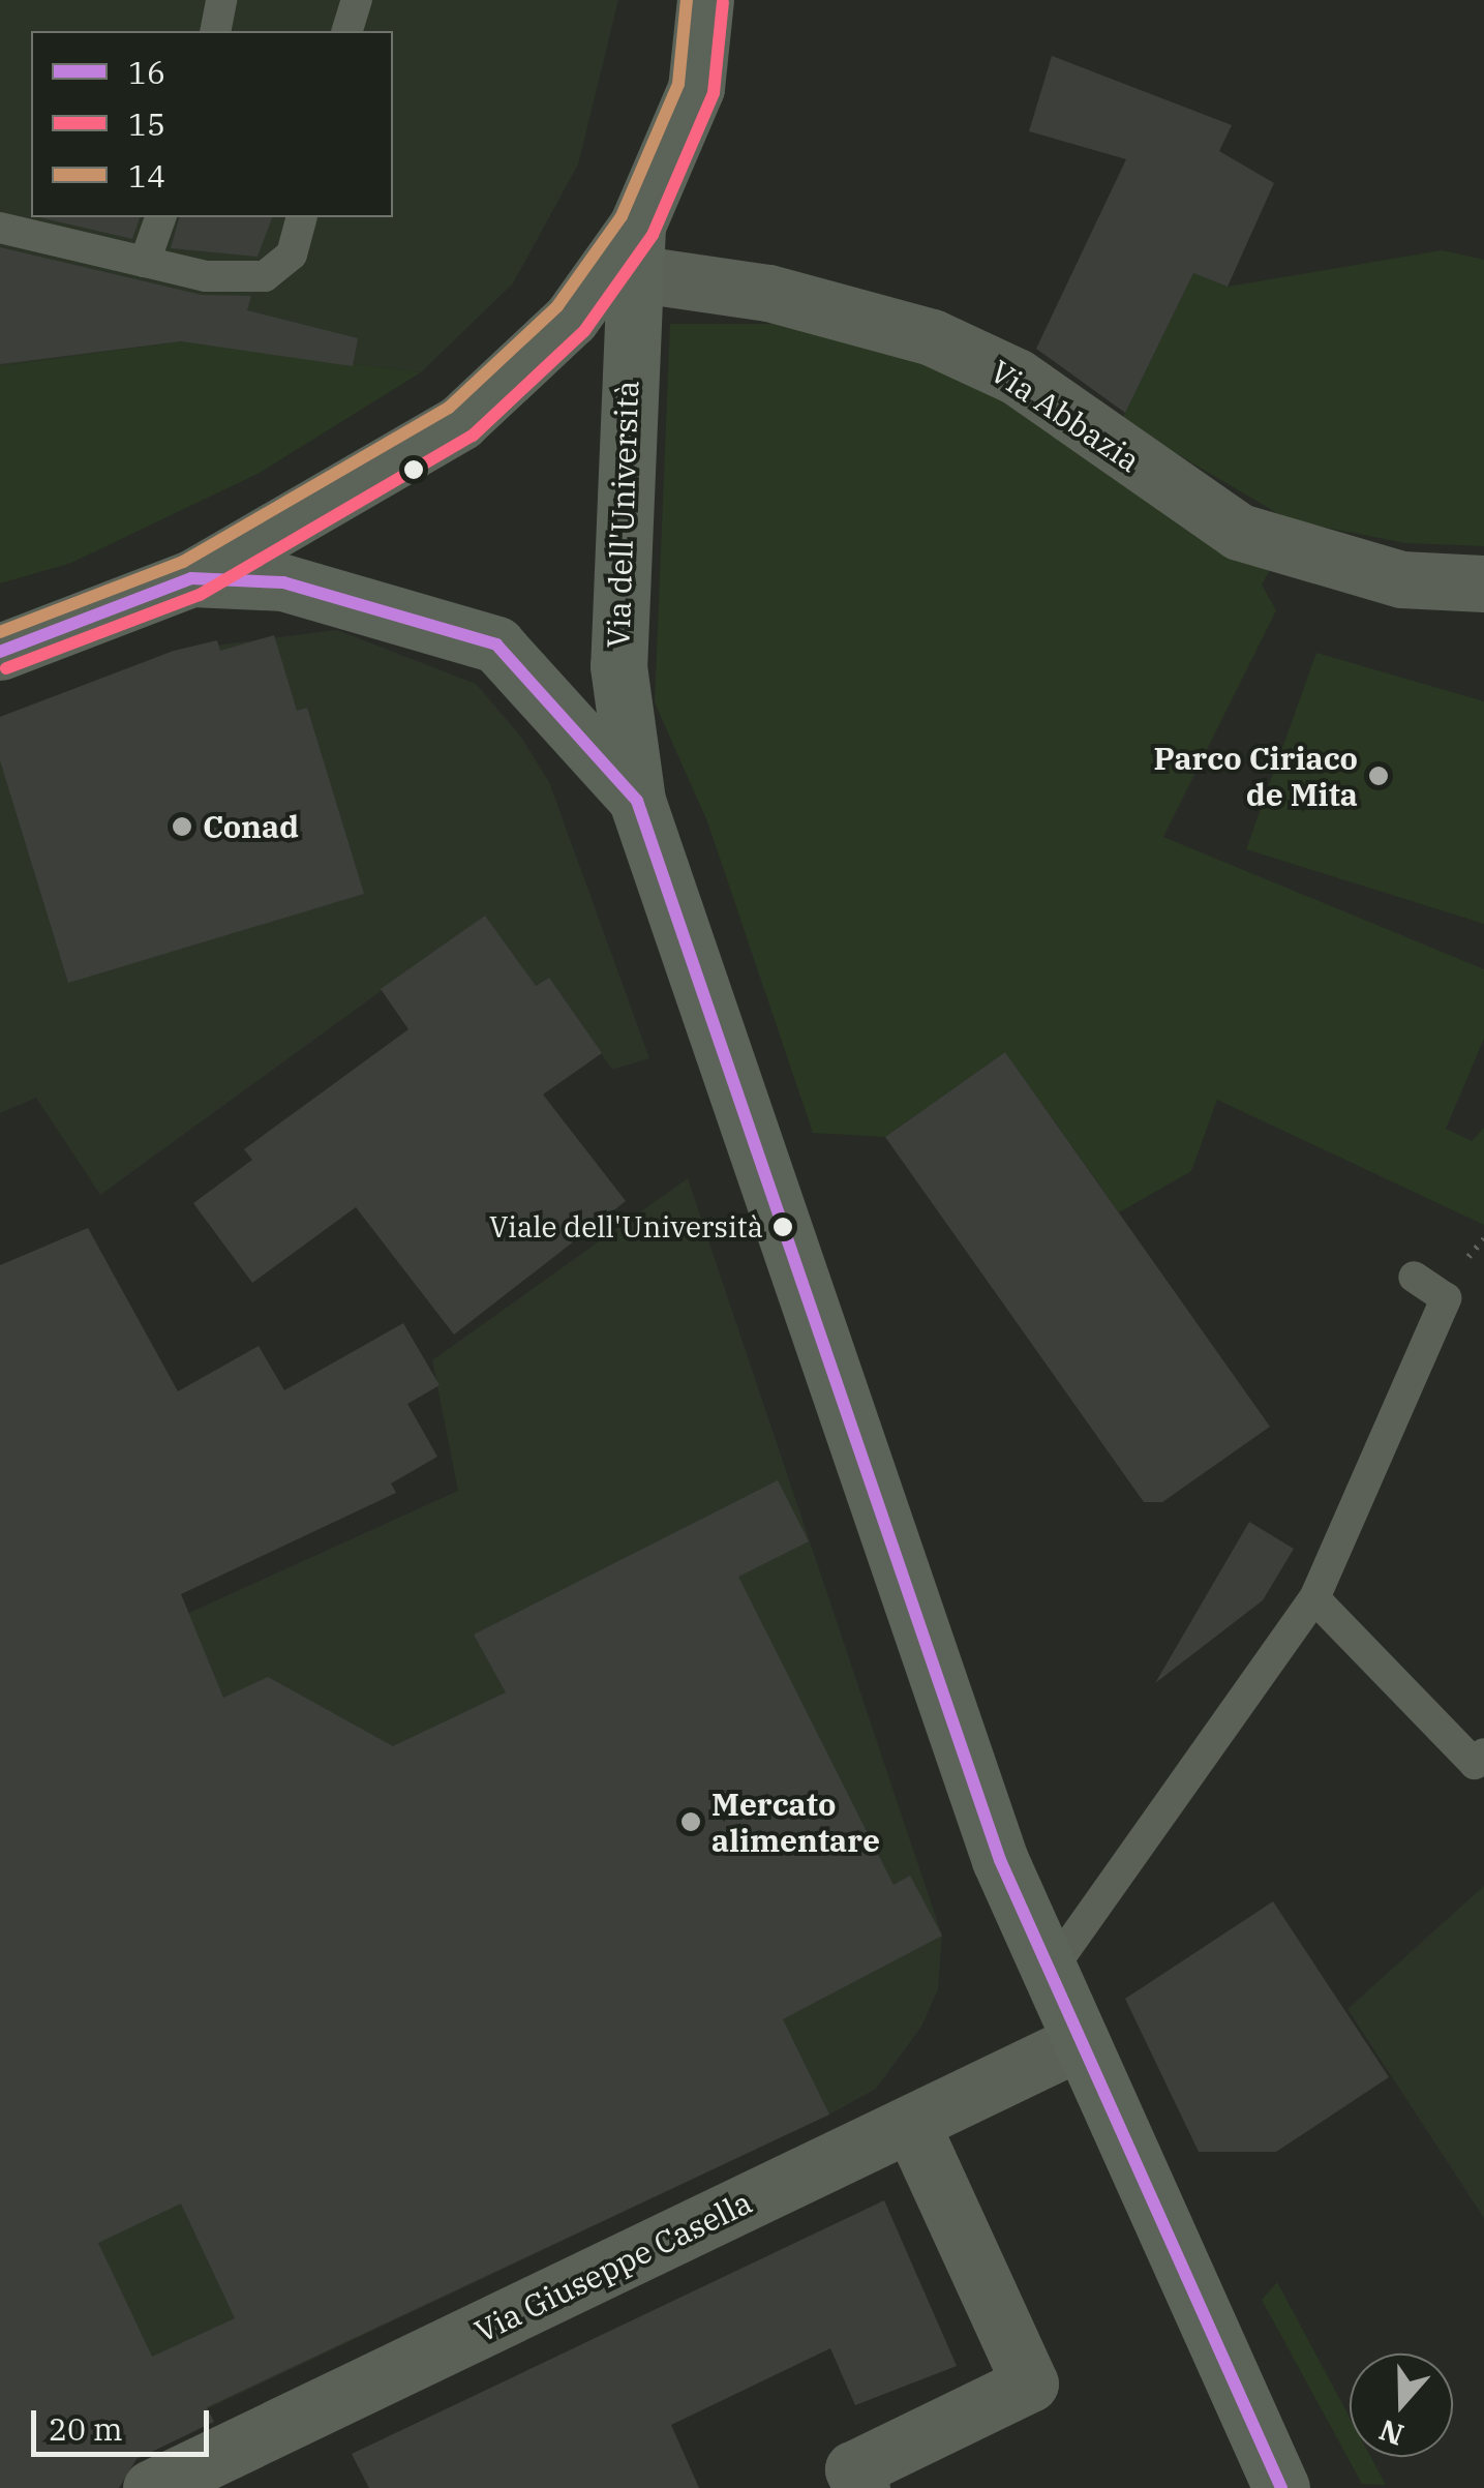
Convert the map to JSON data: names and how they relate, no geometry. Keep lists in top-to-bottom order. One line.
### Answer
{"streets":{"street":["Via Abbazia","Via dell'Università","Via Giuseppe Casella"]},"crossings":[["Via Abbazia","Via dell'Università"],["Via dell'Università","Via Giuseppe Casella"]],"places":["Parco Ciriaco de Mita","Conad","Viale dell'Università","Mercato alimentare"],"lines":["transit line 14","transit line 15","transit line 16"],"legend":["16","15","14"],"scale_bar":"20 m","north":"bottom"}
